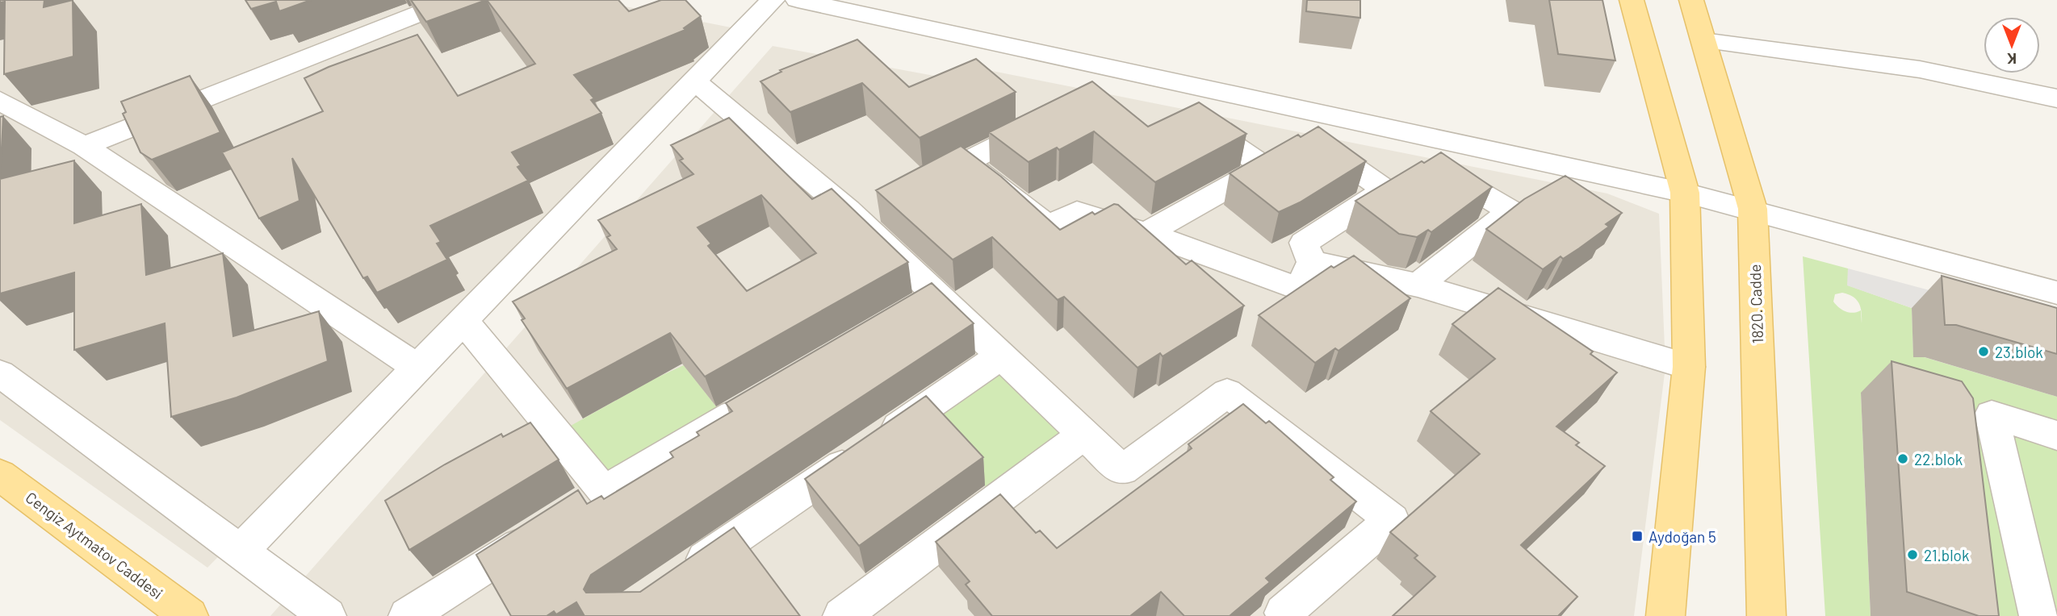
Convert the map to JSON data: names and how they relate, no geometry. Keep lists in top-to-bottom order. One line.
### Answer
{"streets":{"main road":["1820. Cadde","Cengiz Aytmatov Caddesi"]},"places":{"other":["23.blok","22.blok","21.blok"],"transit":["Aydoğan 5"]},"north":"bottom"}
